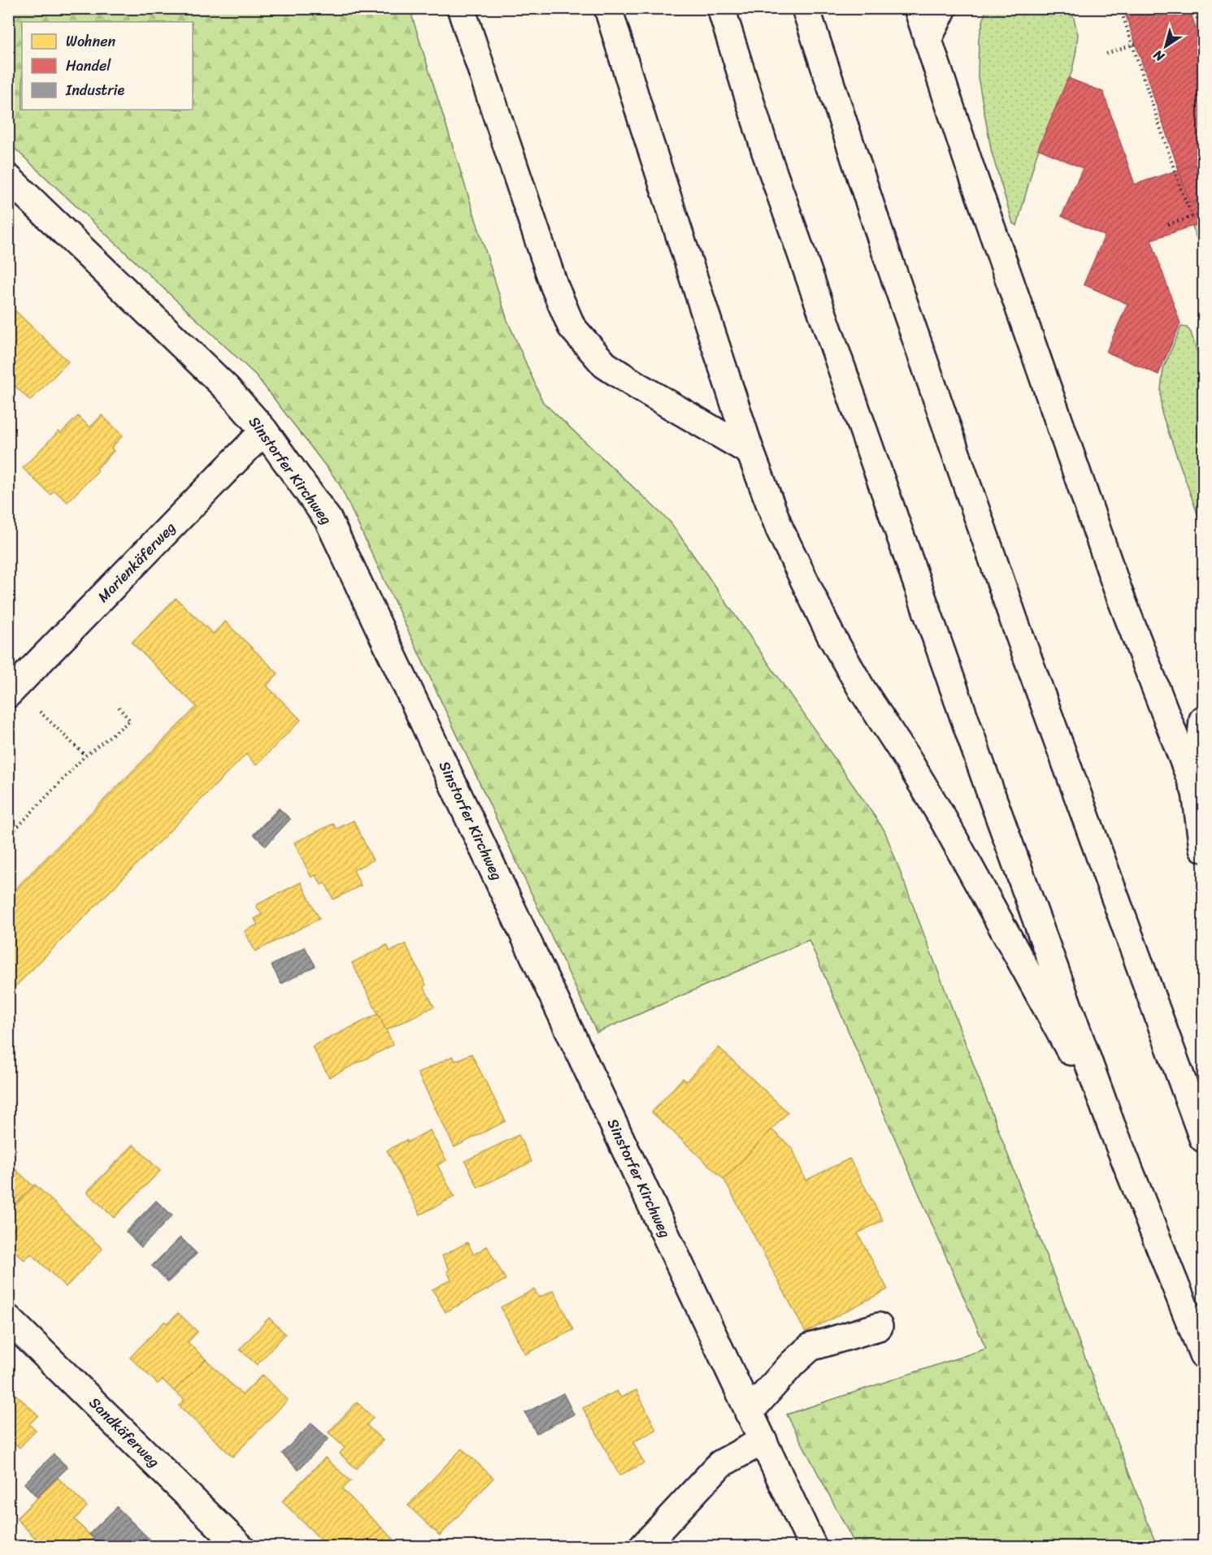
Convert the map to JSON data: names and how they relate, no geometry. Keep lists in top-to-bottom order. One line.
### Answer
{"streets":{"main road":["Sinstorfer Kirchweg","Marienkäferweg","Sandkäferweg"]},"crossings":[["Sinstorfer Kirchweg","Marienkäferweg"]],"legend":["Wohnen","Handel","Industrie"],"north":"bottom left"}
